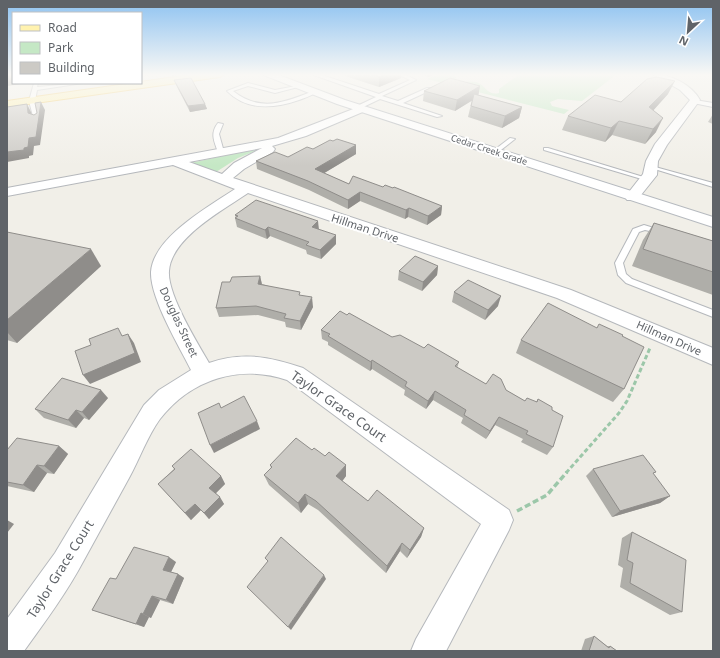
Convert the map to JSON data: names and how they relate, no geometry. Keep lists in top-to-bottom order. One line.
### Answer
{"streets":{"main road":["Cedar Creek Grade"],"street":["Hillman Drive","Douglas Street","Taylor Grace Court"]},"crossings":[["Hillman Drive","Douglas Street"],["Douglas Street","Taylor Grace Court"]],"legend":["Road","Park","Building"],"north":"bottom left"}
